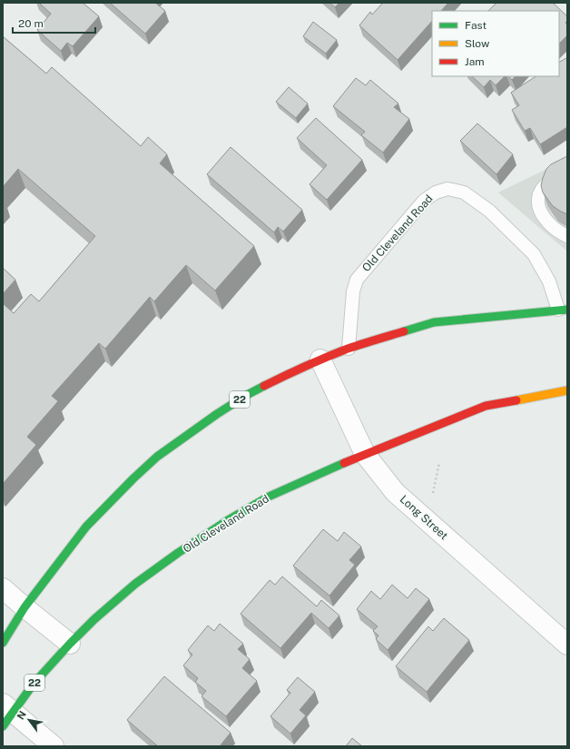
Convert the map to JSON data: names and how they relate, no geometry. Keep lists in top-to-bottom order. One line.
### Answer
{"streets":{"highway":["Old Cleveland Road","22"],"street":["Long Street"]},"crossings":[["Old Cleveland Road","Long Street"]],"legend":["Fast","Slow","Jam"],"scale_bar":"20 m","north":"top left"}
